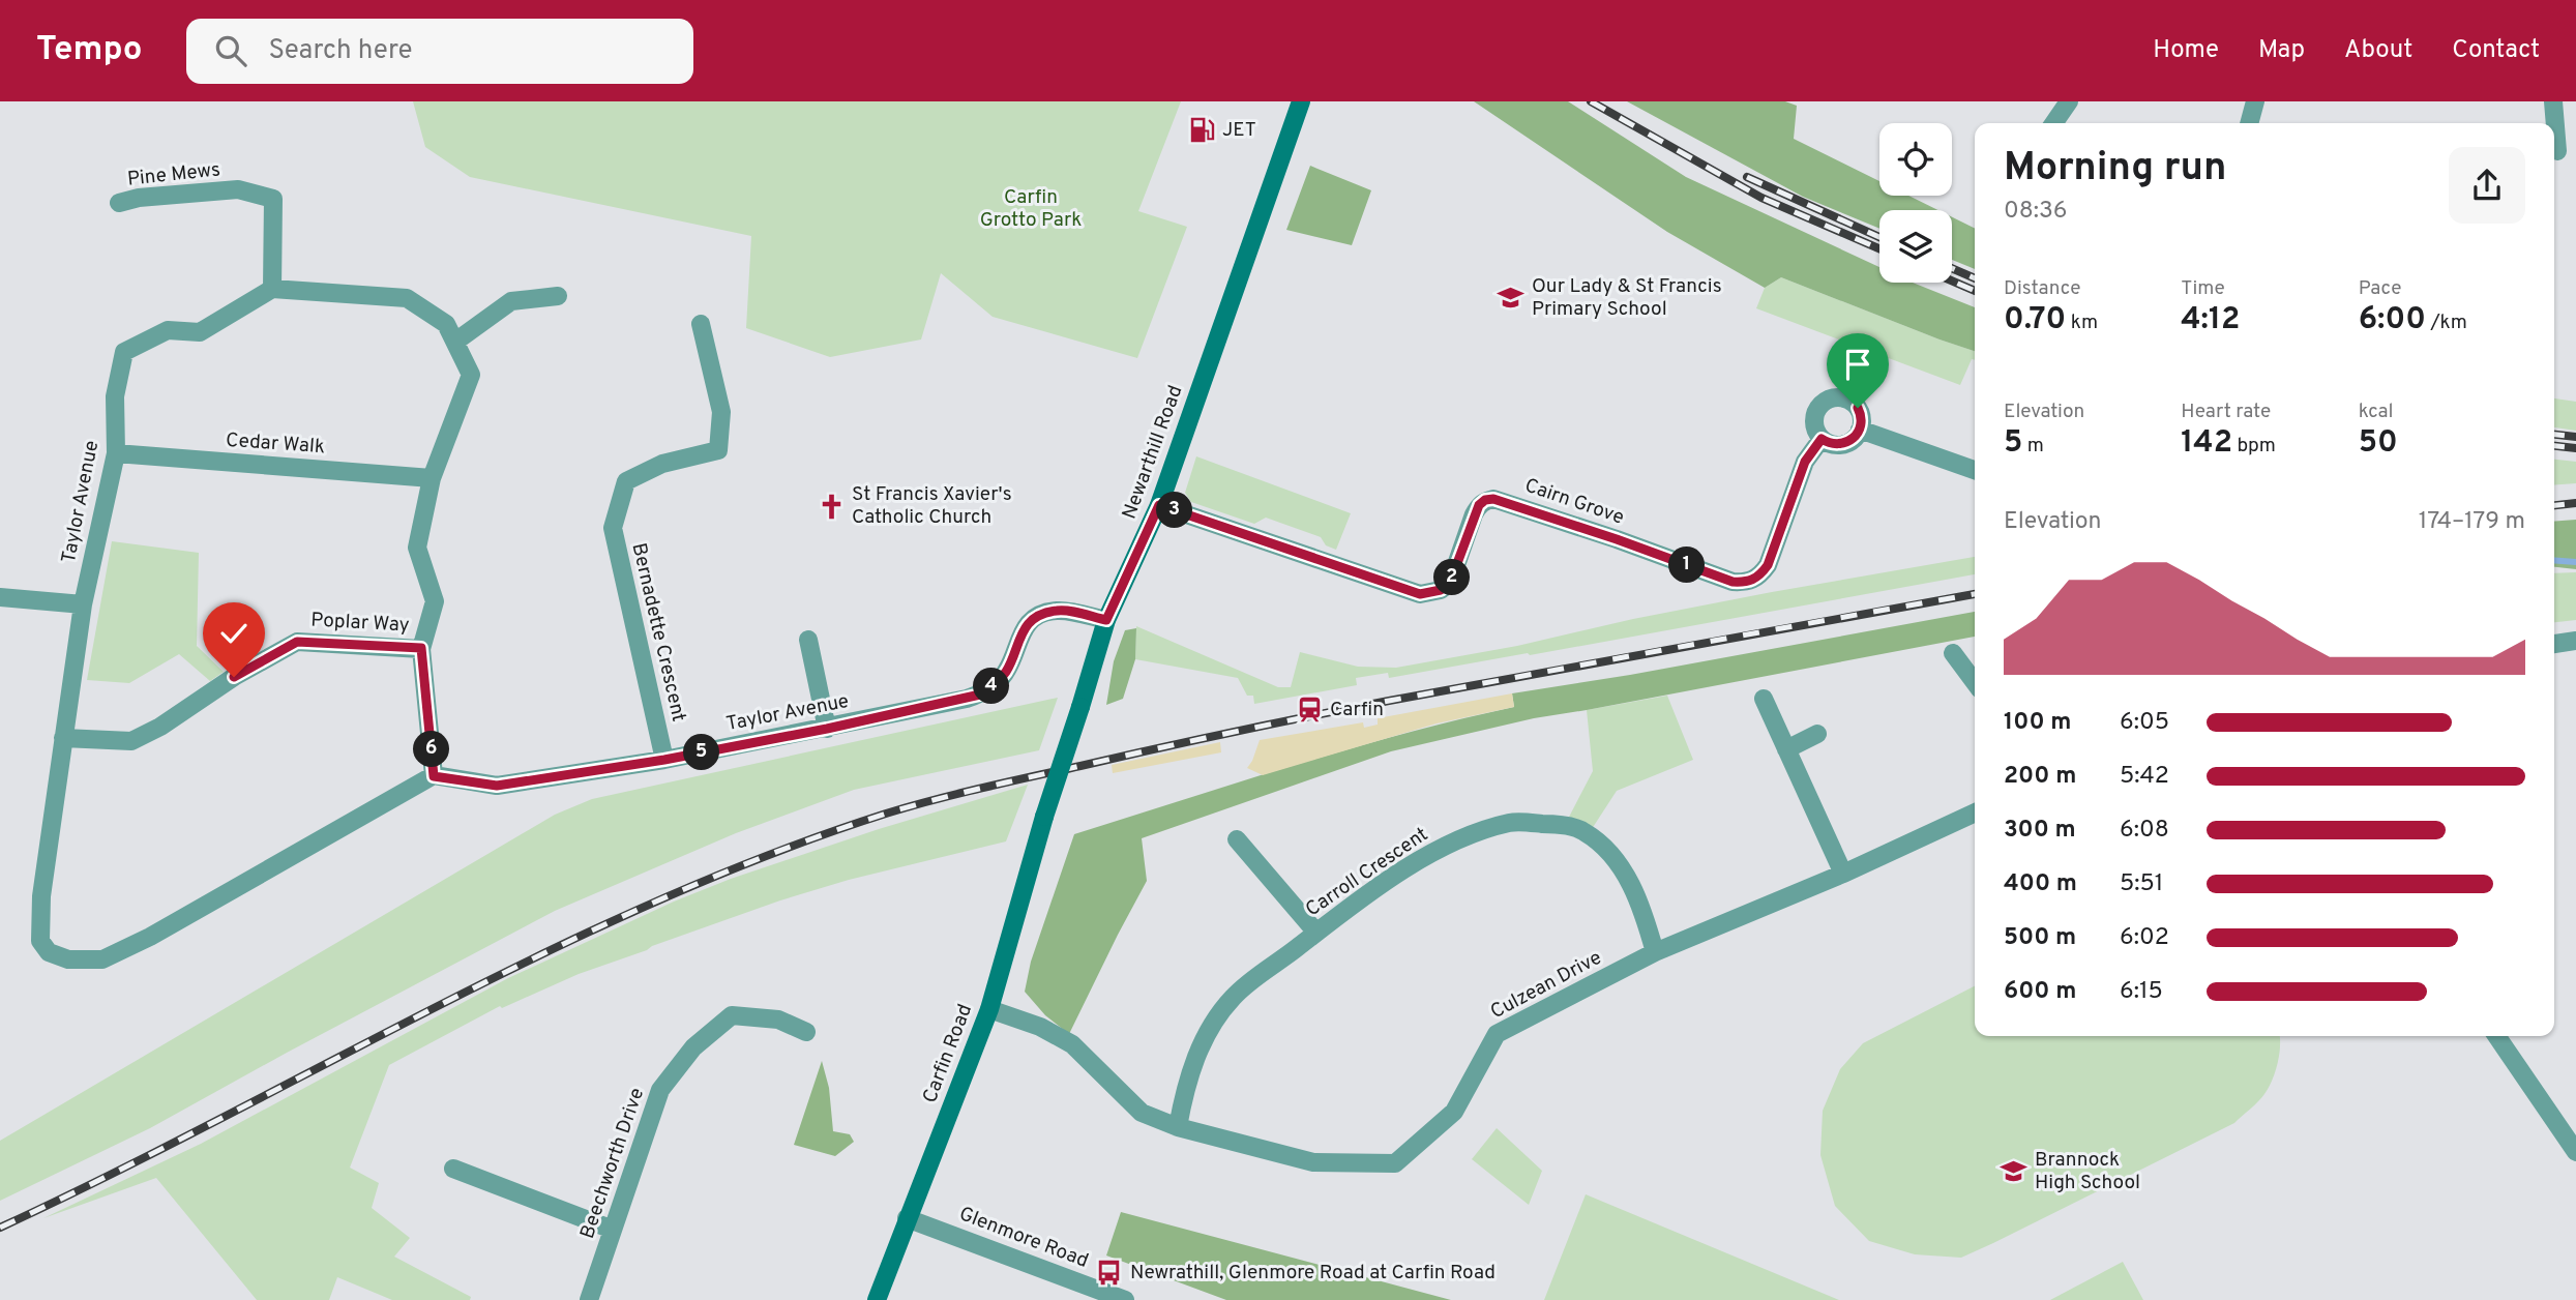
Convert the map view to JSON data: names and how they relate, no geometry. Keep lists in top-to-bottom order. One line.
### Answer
{"streets":{"main road":["Newarthill Road","Carfin Road"],"street":["Pine Mews","Cedar Walk","Taylor Avenue","Cairn Grove","Poplar Way","Bernadette Crescent","Carroll Crescent","Culzean Drive","Beechworth Drive","Glenmore Road"]},"crossings":[["Pine Mews","Taylor Avenue"],["Cedar Walk","Taylor Avenue"],["Newarthill Road","Taylor Avenue"],["Newarthill Road","Cairn Grove"],["Newarthill Road","Carfin Road"],["Taylor Avenue","Poplar Way"],["Taylor Avenue","Bernadette Crescent"],["Carroll Crescent","Culzean Drive"],["Culzean Drive","Carfin Road"],["Carfin Road","Glenmore Road"]],"parks":["Carfin Grotto Park"],"places":{"fuel station":["JET"],"school or university":["Our Lady & St Francis Primary School","Brannock High School"],"church":["St Francis Xavier's Catholic Church"],"station":["Carfin"],"bus stop":["Newrathill, Glenmore Road at Carfin Road"]},"page":{"header":"Tempo","search":"Search here","nav":["Home","Map","About","Contact"],"heading":["Morning run","08:36"],"stats":[["Distance","0.70 km"],["Time","4:12"],["Pace","6:00 /km"],["Elevation","5 m"],["Heart rate","142 bpm"],["kcal","50"]],"pins":["3","1","2","4","6","5"],"chart":["Elevation","174–179 m"],"list":[{"name":"100 m","note":"6:05"},{"name":"200 m","note":"5:42"},{"name":"300 m","note":"6:08"},{"name":"400 m","note":"5:51"},{"name":"500 m","note":"6:02"},{"name":"600 m","note":"6:15"}]}}
